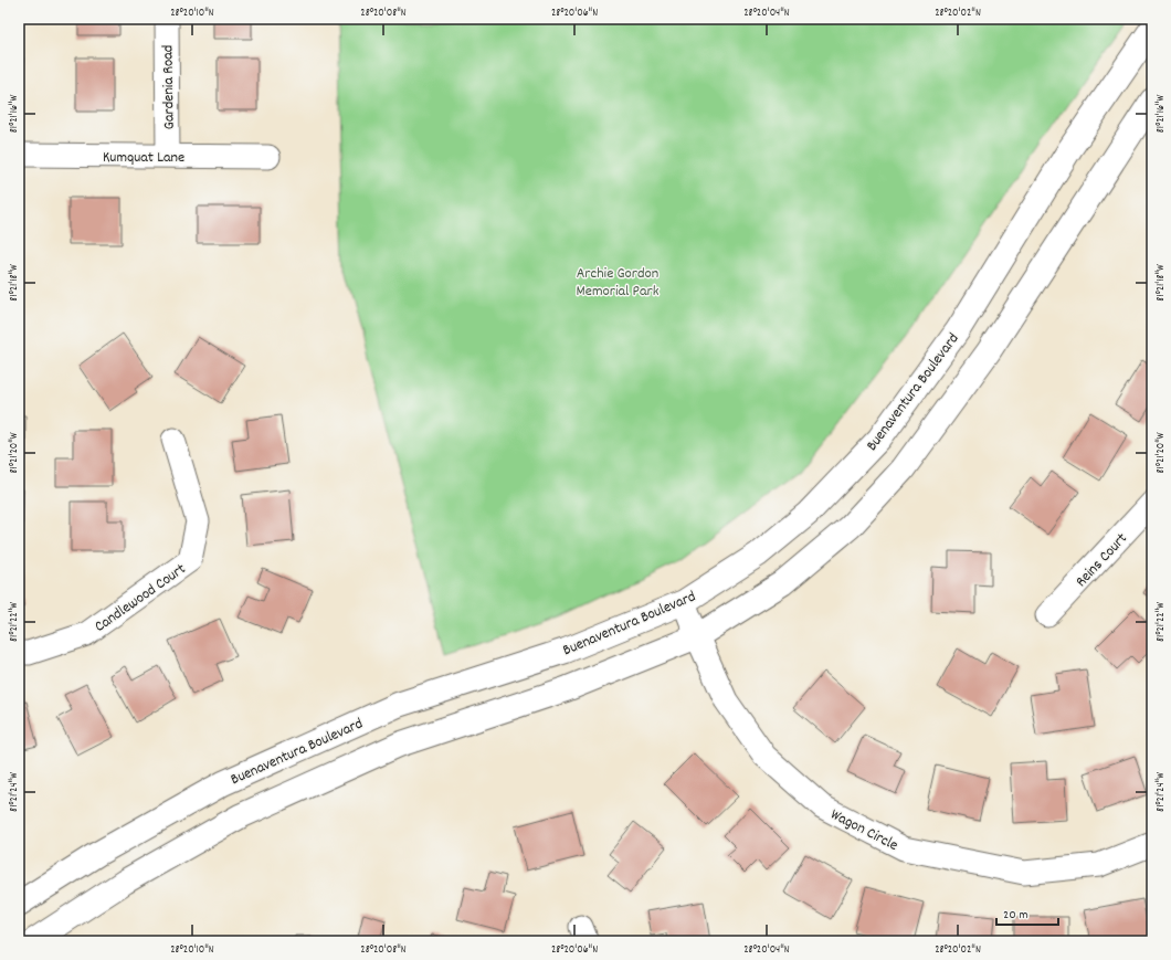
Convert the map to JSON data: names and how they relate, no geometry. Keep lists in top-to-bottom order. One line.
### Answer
{"streets":{"main road":["Buenaventura Boulevard"],"street":["Gardenia Road","Kumquat Lane","Reins Court","Candlewood Court","Wagon Circle"]},"crossings":[["Gardenia Road","Kumquat Lane"],["Buenaventura Boulevard","Wagon Circle"]],"parks":["Archie Gordon Memorial Park"],"scale_bar":"20 m","coordinates":["28°20'10\"N","28°20'08\"N","28°20'06\"N","28°20'04\"N","28°20'02\"N","81°21'16\"W","81°21'18\"W","81°21'20\"W","81°21'22\"W","81°21'24\"W"]}
